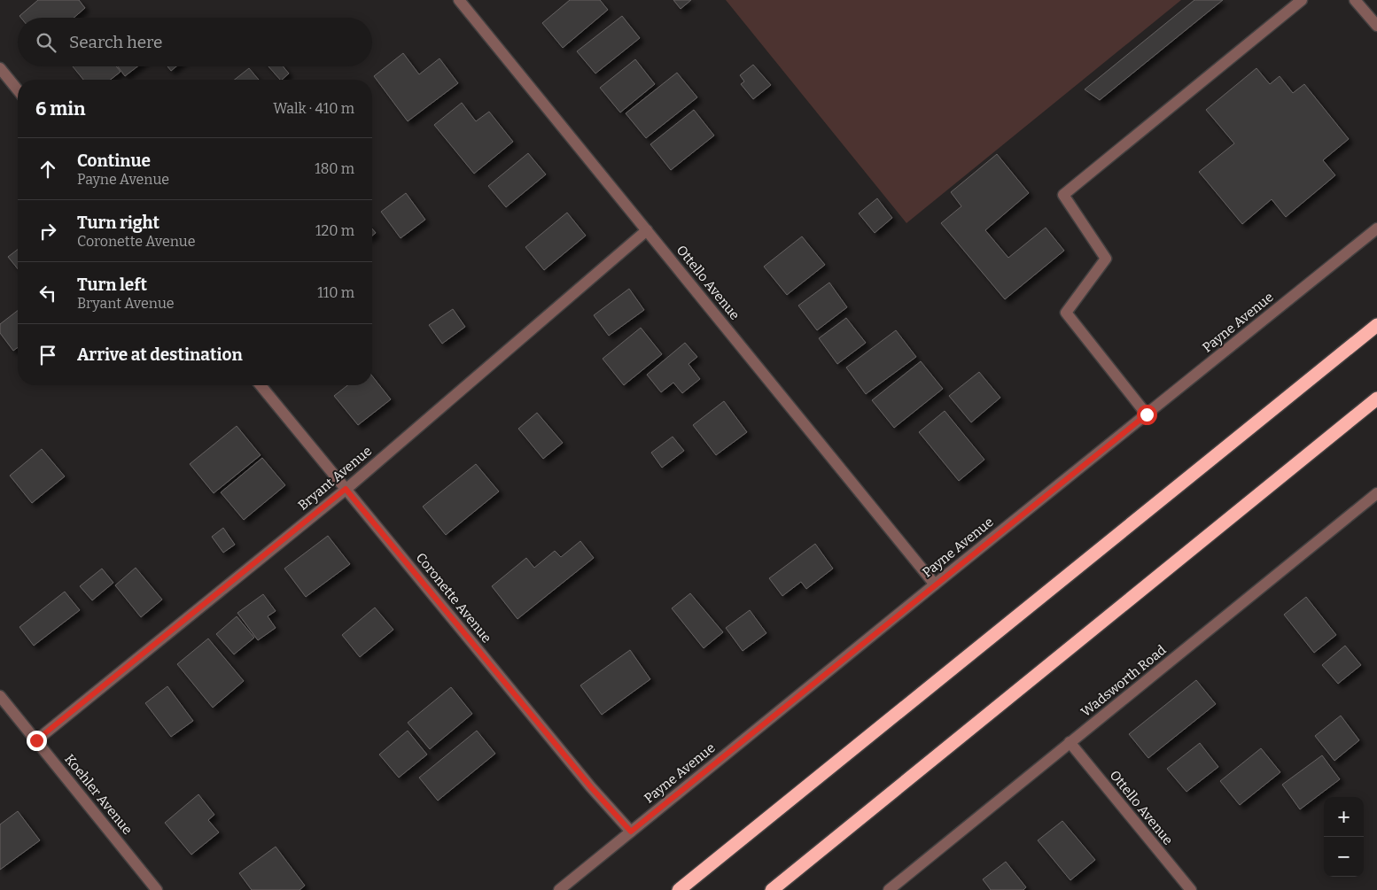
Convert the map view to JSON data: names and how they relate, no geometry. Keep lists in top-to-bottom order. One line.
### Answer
{"streets":{"street":["Ottello Avenue","Payne Avenue","Bryant Avenue","Coronette Avenue","Wadsworth Road","Koehler Avenue"]},"crossings":[["Ottello Avenue","Payne Avenue"],["Ottello Avenue","Bryant Avenue"],["Ottello Avenue","Wadsworth Road"],["Payne Avenue","Coronette Avenue"],["Bryant Avenue","Coronette Avenue"],["Bryant Avenue","Koehler Avenue"]],"page":{"search":"Search here","heading":["6 min","Walk · 410 m"],"list":[["Continue","Payne Avenue","180 m"],["Turn right","Coronette Avenue","120 m"],["Turn left","Bryant Avenue","110 m"],"Arrive at destination"],"map_buttons":["+","−"]}}
